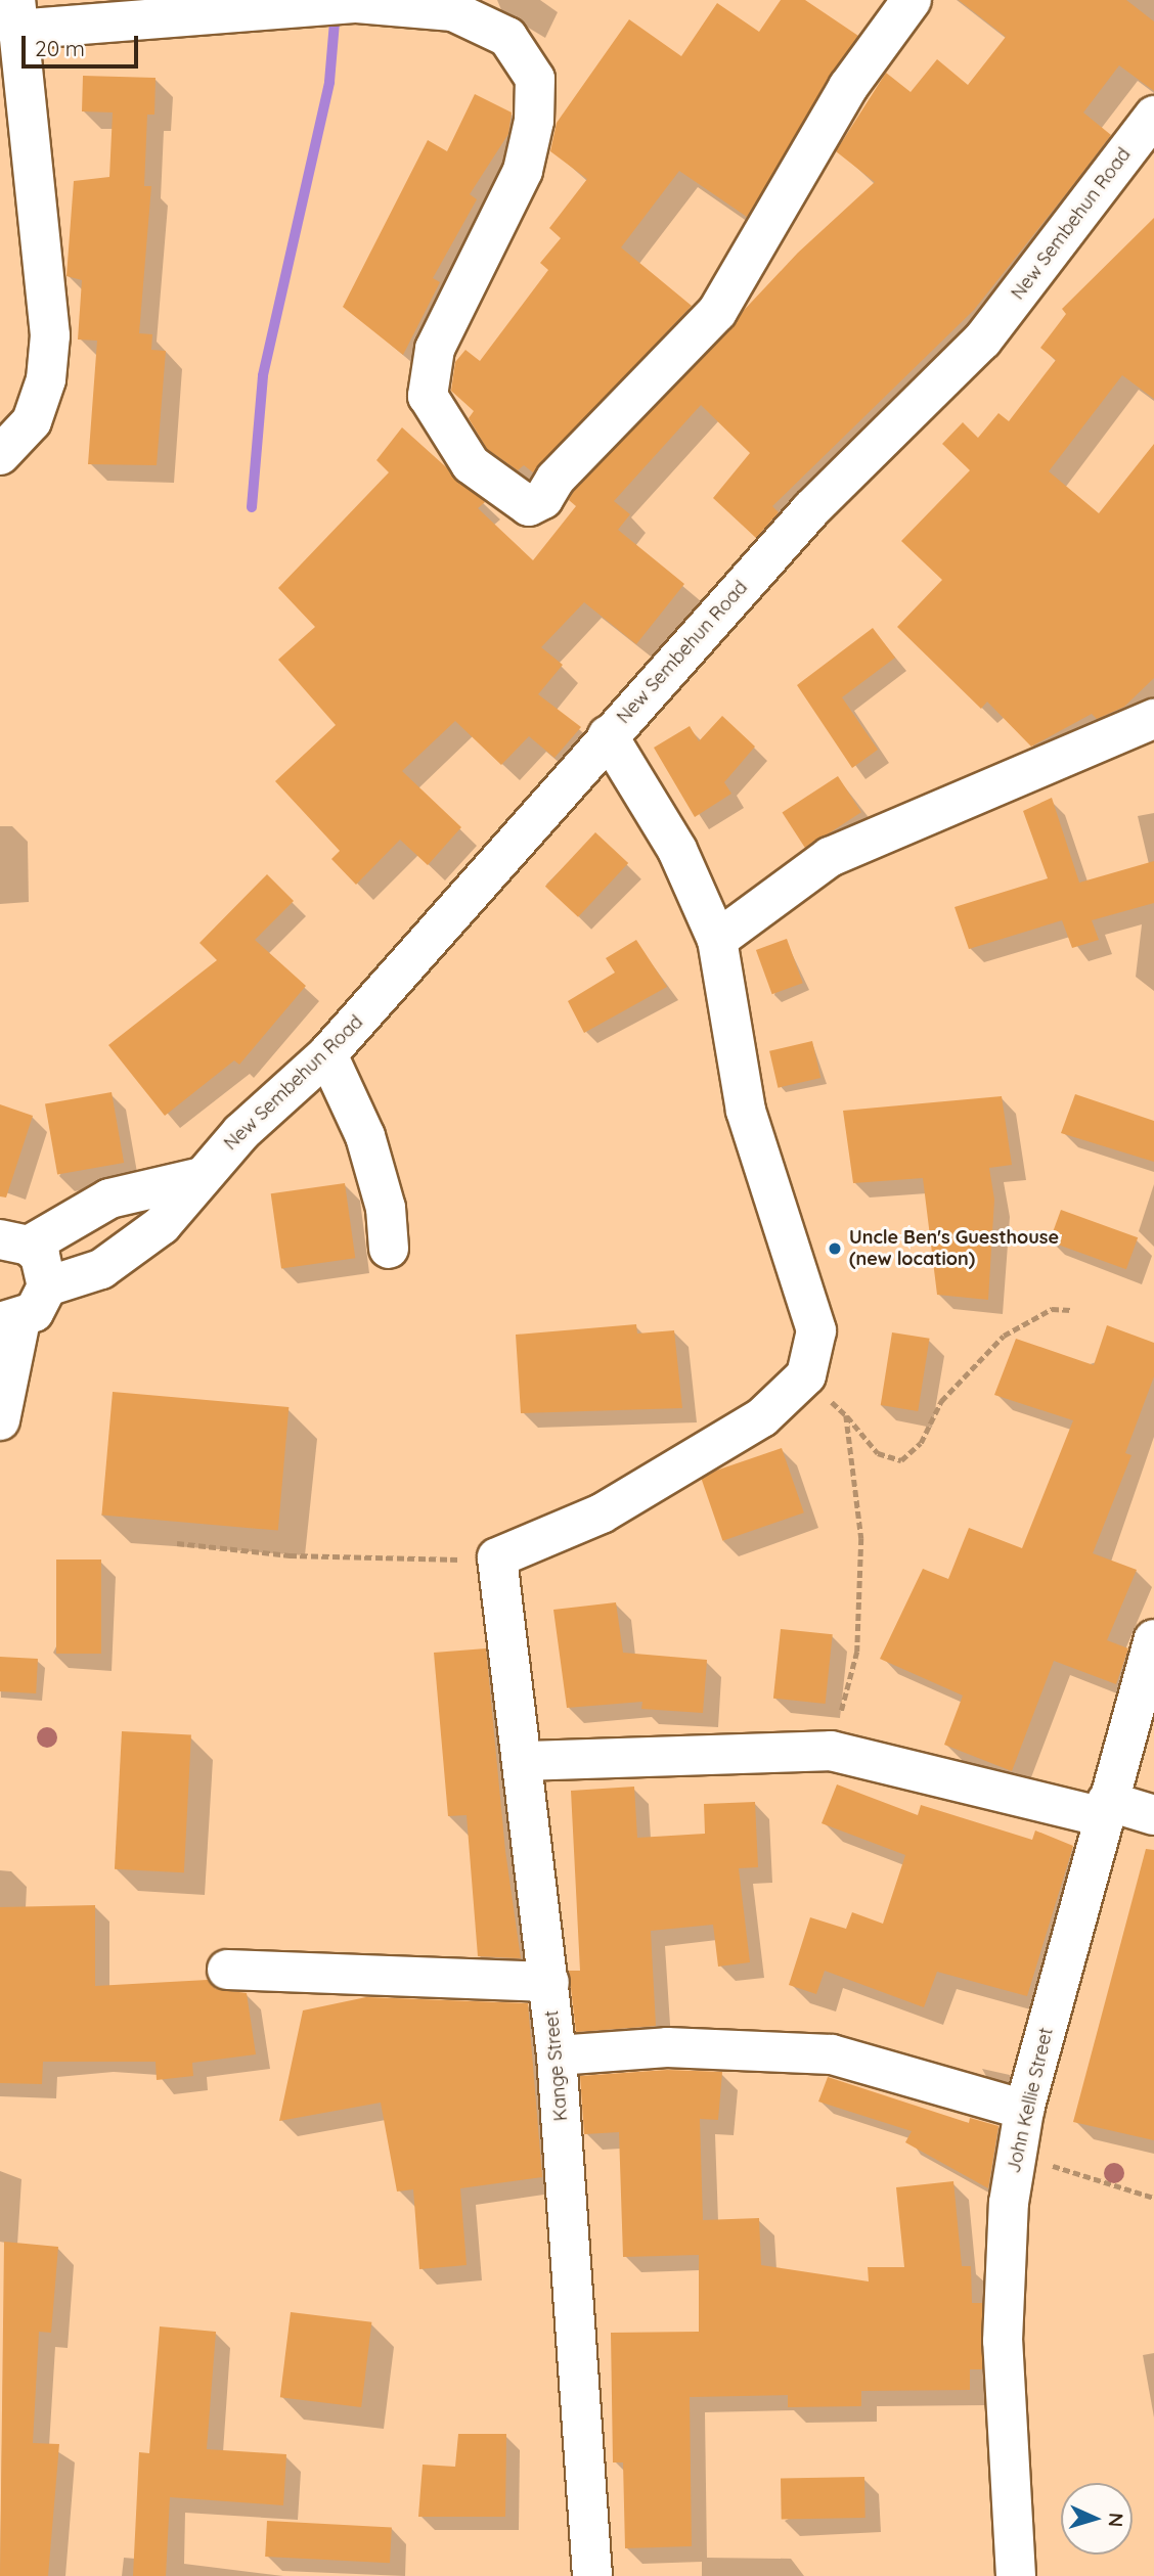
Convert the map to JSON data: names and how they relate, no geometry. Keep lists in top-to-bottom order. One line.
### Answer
{"streets":{"street":["New Sembehun Road","Kange Street","John Kellie Street"]},"places":["Uncle Ben's Guesthouse (new location)"],"scale_bar":"20 m","north":"right"}
